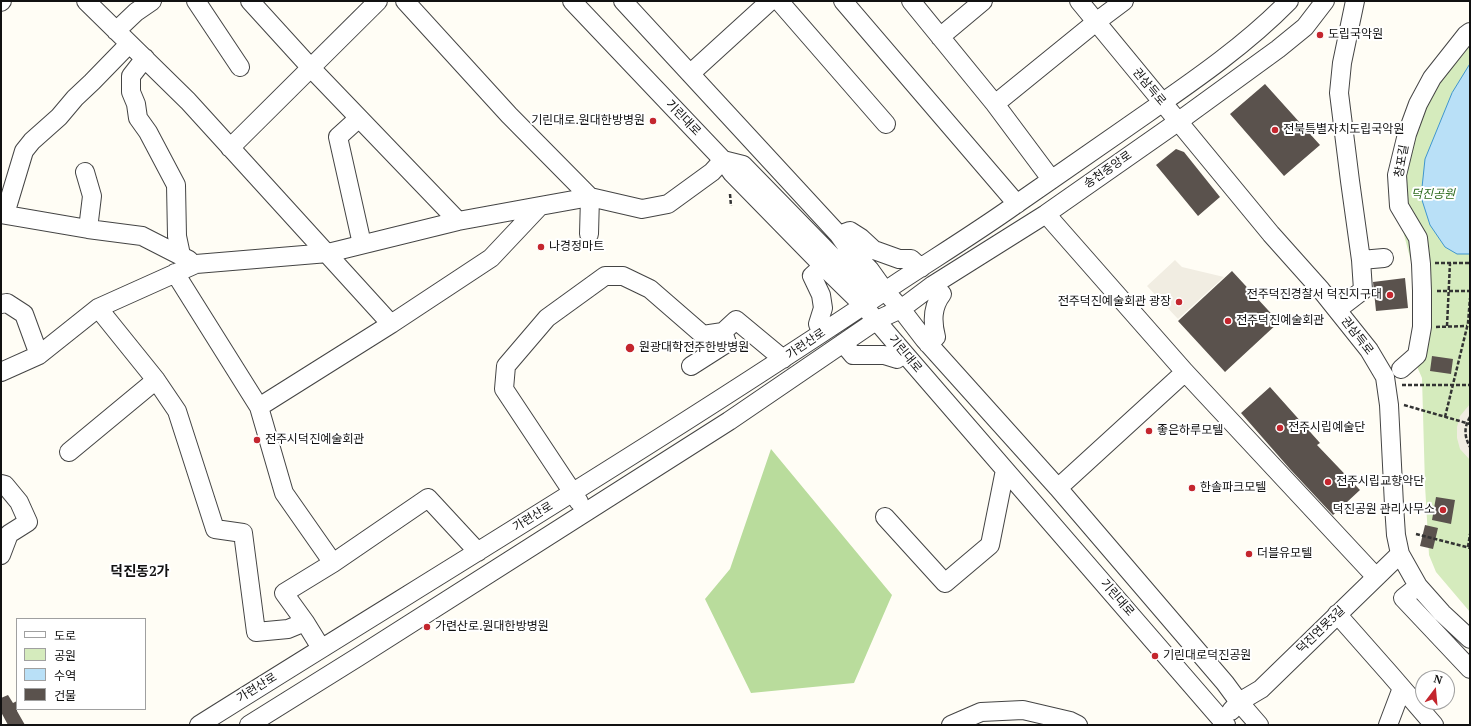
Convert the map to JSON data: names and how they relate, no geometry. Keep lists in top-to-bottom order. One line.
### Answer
{"streets":{"street":["권삼득로","기린대로","창포길","송천중앙로","가련산로","덕진연못3길"]},"crossings":[["권삼득로","송천중앙로"],["권삼득로","덕진연못3길"],["기린대로","송천중앙로"],["기린대로","가련산로"],["기린대로","덕진연못3길"],["송천중앙로","가련산로"]],"districts":["덕진동2가"],"parks":["덕진공원"],"places":["도립국악원","기린대로.원대한방병원","전북특별자치도립국악원","나경정마트","전주덕진경찰서 덕진지구대","전주덕진예술회관 광장","전주덕진예술회관","원광대학전주한방병원","전주시립예술단","좋은하루모텔","전주시덕진예술회관","전주시립교향악단","한솔파크모텔","덕진공원 관리사무소","더블유모텔","가련산로.원대한방병원","기린대로덕진공원"],"legend":["도로","공원","수역","건물"],"north":"top"}
